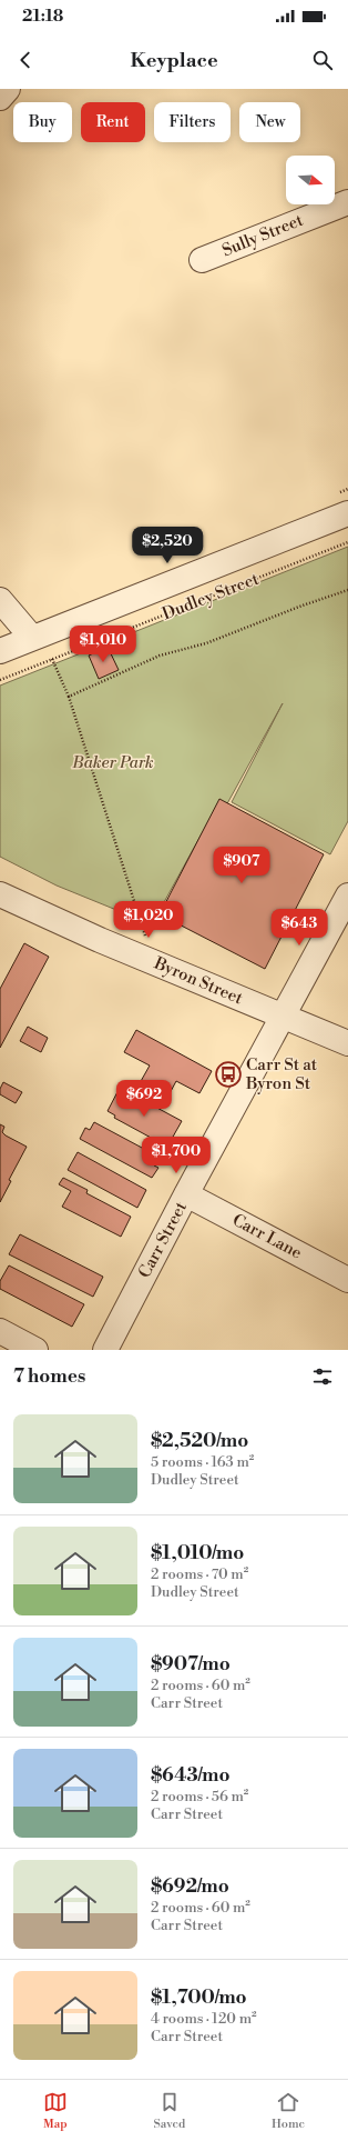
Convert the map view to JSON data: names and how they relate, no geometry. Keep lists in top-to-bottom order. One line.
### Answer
{"streets":{"street":["Sully Street","Dudley Street","Byron Street","Carr Lane","Carr Street"]},"crossings":[["Byron Street","Carr Street"],["Carr Lane","Carr Street"]],"parks":["Baker Park"],"places":{"bus stop":["Carr St at Byron St"]},"north":"right","page":{"status":"21:18","header":"Keyplace","chip":["Buy","Rent","Filters","New"],"price":["$2,520","$1,010","$907","$1,020","$643","$692","$1,700"],"heading":"7 homes","list":[{"name":"$2,520/mo","note":"5 rooms · 163 m² · Dudley Street"},{"name":"$1,010/mo","note":"2 rooms · 70 m² · Dudley Street"},{"name":"$907/mo","note":"2 rooms · 60 m² · Carr Street"},{"name":"$643/mo","note":"2 rooms · 56 m² · Carr Street"},{"name":"$692/mo","note":"2 rooms · 60 m² · Carr Street"},{"name":"$1,700/mo","note":"4 rooms · 120 m² · Carr Street"}],"tabs":["Map","Saved","Home"]}}
